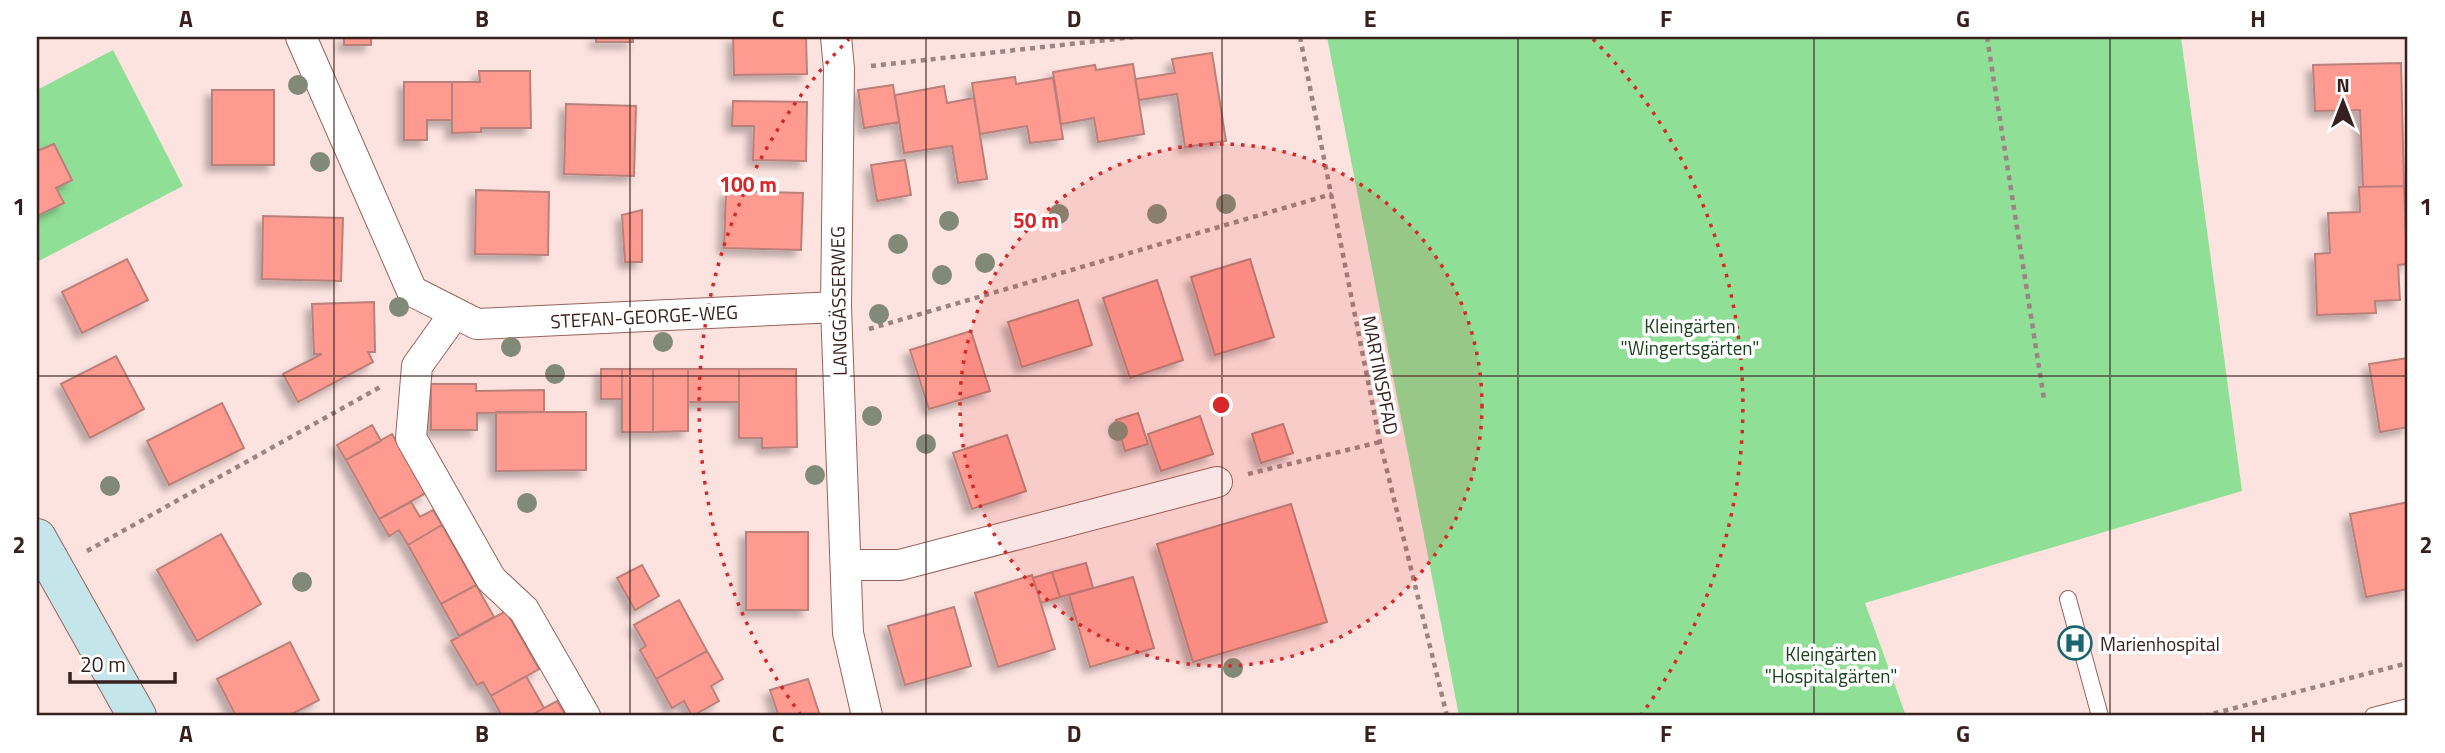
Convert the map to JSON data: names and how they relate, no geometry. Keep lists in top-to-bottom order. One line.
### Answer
{"streets":{"street":["LANGGÄSSERWEG","STEFAN-GEORGE-WEG"],"path":["MARTINSPFAD"]},"crossings":[["LANGGÄSSERWEG","STEFAN-GEORGE-WEG"]],"parks":["Kleingärten \"Wingertsgärten\"","Kleingärten \"Hospitalgärten\""],"places":{"hospital":["Marienhospital"]},"scale_bar":"20 m","north":"top","grid":{"columns":["A","B","C","D","E","F","G","H"],"rows":["1","2"]},"rings":["100 m","50 m"]}
